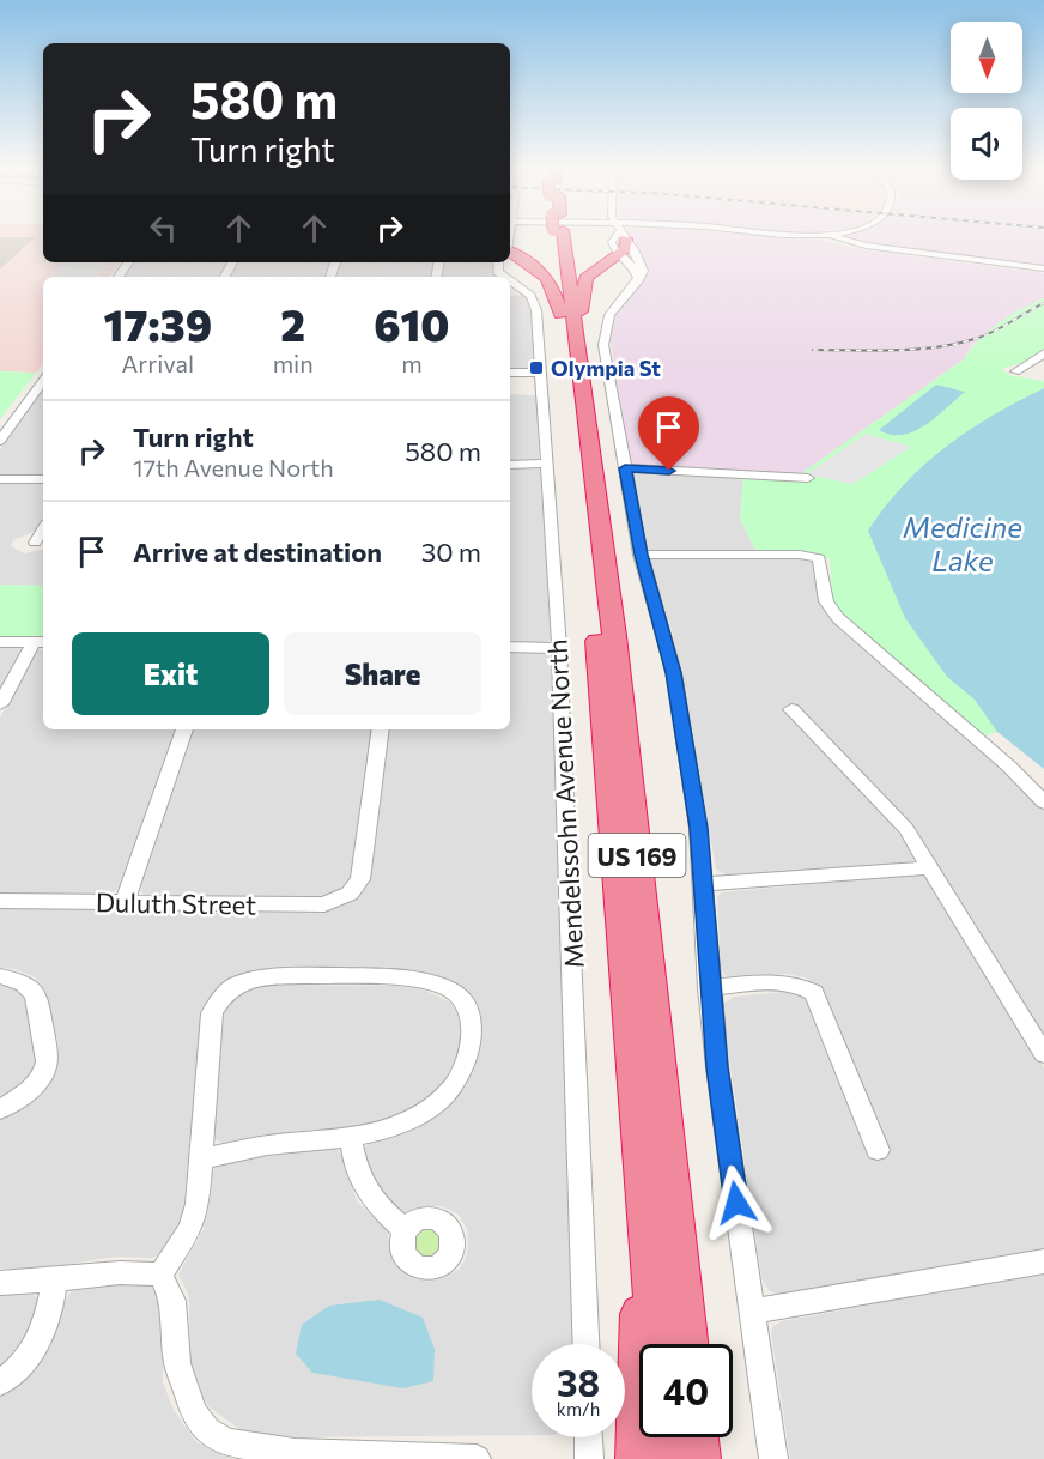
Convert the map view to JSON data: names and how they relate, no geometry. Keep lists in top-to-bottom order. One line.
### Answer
{"streets":{"highway":["US 169"],"street":["Mendelssohn Avenue North","Duluth Street"]},"water":["Medicine Lake"],"places":{"transit":["Olympia St"]},"north":"bottom","page":{"turn":["580 m","Turn right"],"eta":["17:39","Arrival","2","min","610","m"],"list":[{"name":"Turn right","note":"17th Avenue North","value":"580 m"},{"name":"Arrive at destination","value":"30 m"}],"buttons":["Exit","Share"],"speed":"38 km/h","limit":"40"}}
